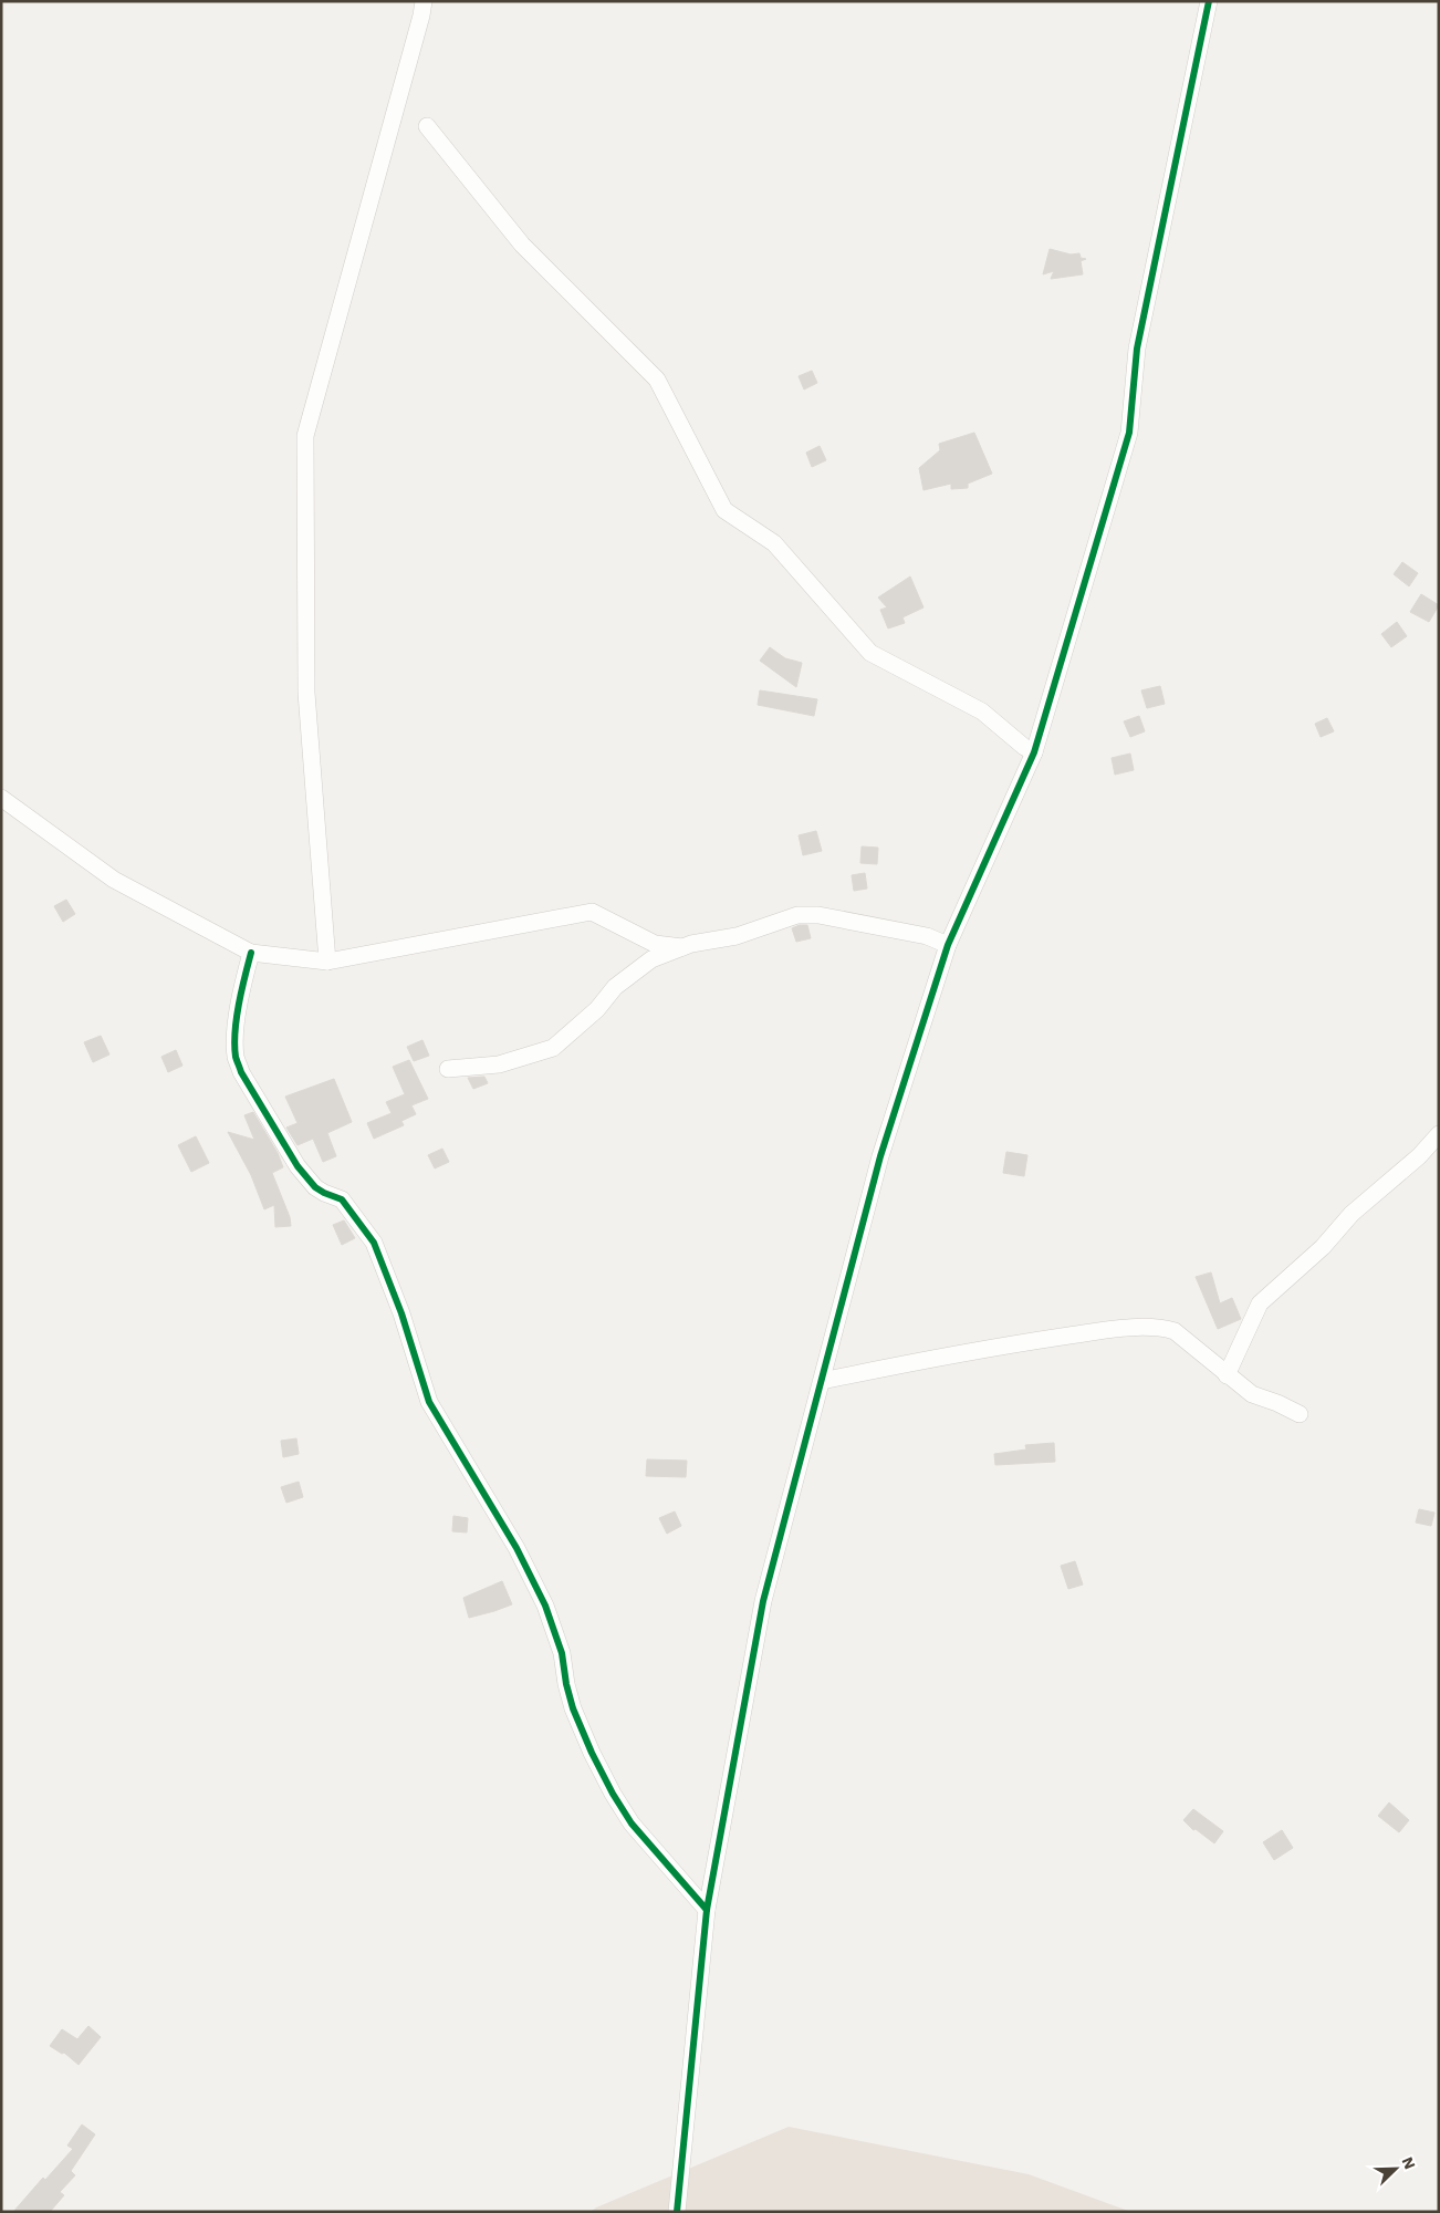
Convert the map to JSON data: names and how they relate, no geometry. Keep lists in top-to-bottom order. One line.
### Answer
{"north":"top right"}
